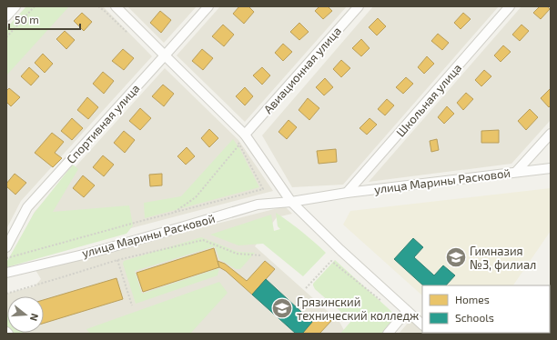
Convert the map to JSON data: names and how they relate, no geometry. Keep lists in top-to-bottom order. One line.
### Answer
{"streets":{"street":["Авиационная улица","Школьная улица","Спортивная улица","улица Марины Расковой"]},"crossings":[["Школьная улица","улица Марины Расковой"]],"places":{"school or university":["Гимназия №3, филиал","Грязинский технический колледж"]},"legend":["Homes","Schools"],"scale_bar":"50 m","north":"right"}
